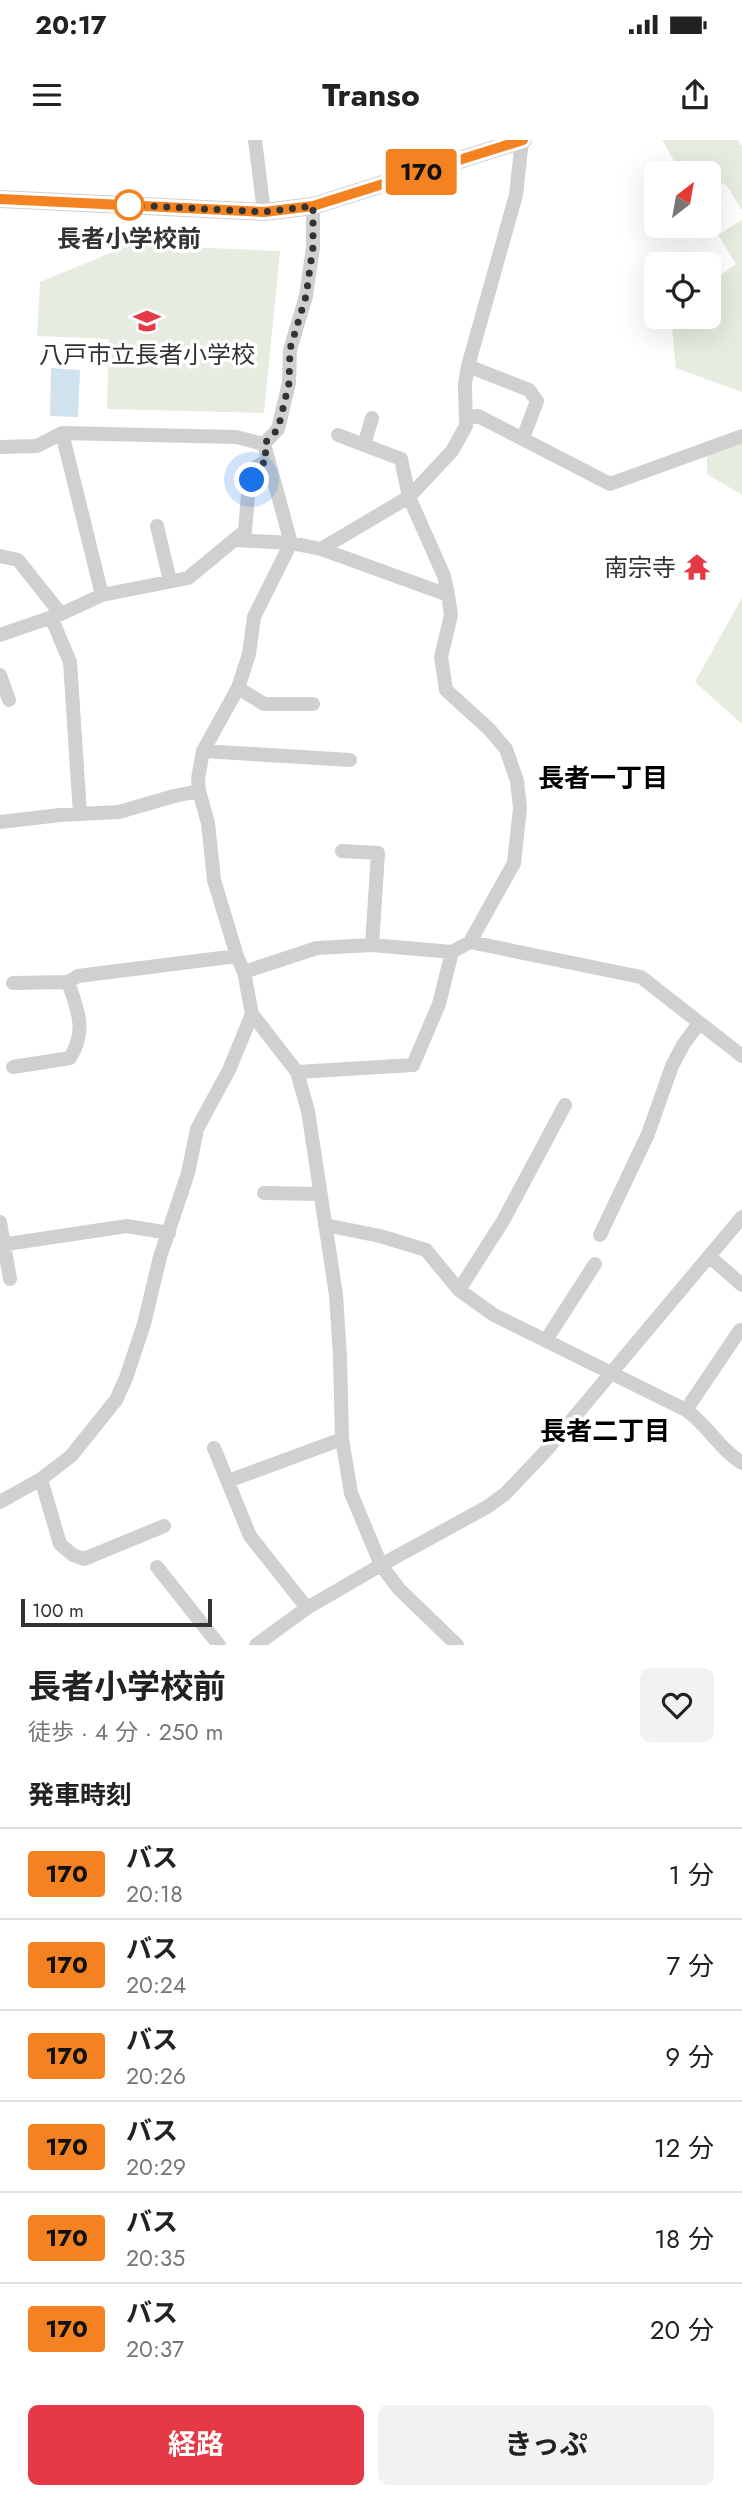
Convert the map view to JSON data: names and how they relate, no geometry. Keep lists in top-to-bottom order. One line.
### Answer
{"districts":["長者一丁目","長者二丁目"],"places":{"other":["長者小学校前"],"school or university":["八戸市立長者小学校"],"temple":["南宗寺"]},"lines":["bus line 170"],"scale_bar":"100 m","north":"top right","page":{"status":"20:17","header":"Transo","on_map":"170","scale":"100 m","heading":[["長者小学校前","徒歩 · 4 分 · 250 m"],"発車時刻"],"list":[{"mark":"170","name":"バス","note":"20:18","value":"1 分"},{"mark":"170","name":"バス","note":"20:24","value":"7 分"},{"mark":"170","name":"バス","note":"20:26","value":"9 分"},{"mark":"170","name":"バス","note":"20:29","value":"12 分"},{"mark":"170","name":"バス","note":"20:35","value":"18 分"},{"mark":"170","name":"バス","note":"20:37","value":"20 分"}],"buttons":["経路","きっぷ"]}}
